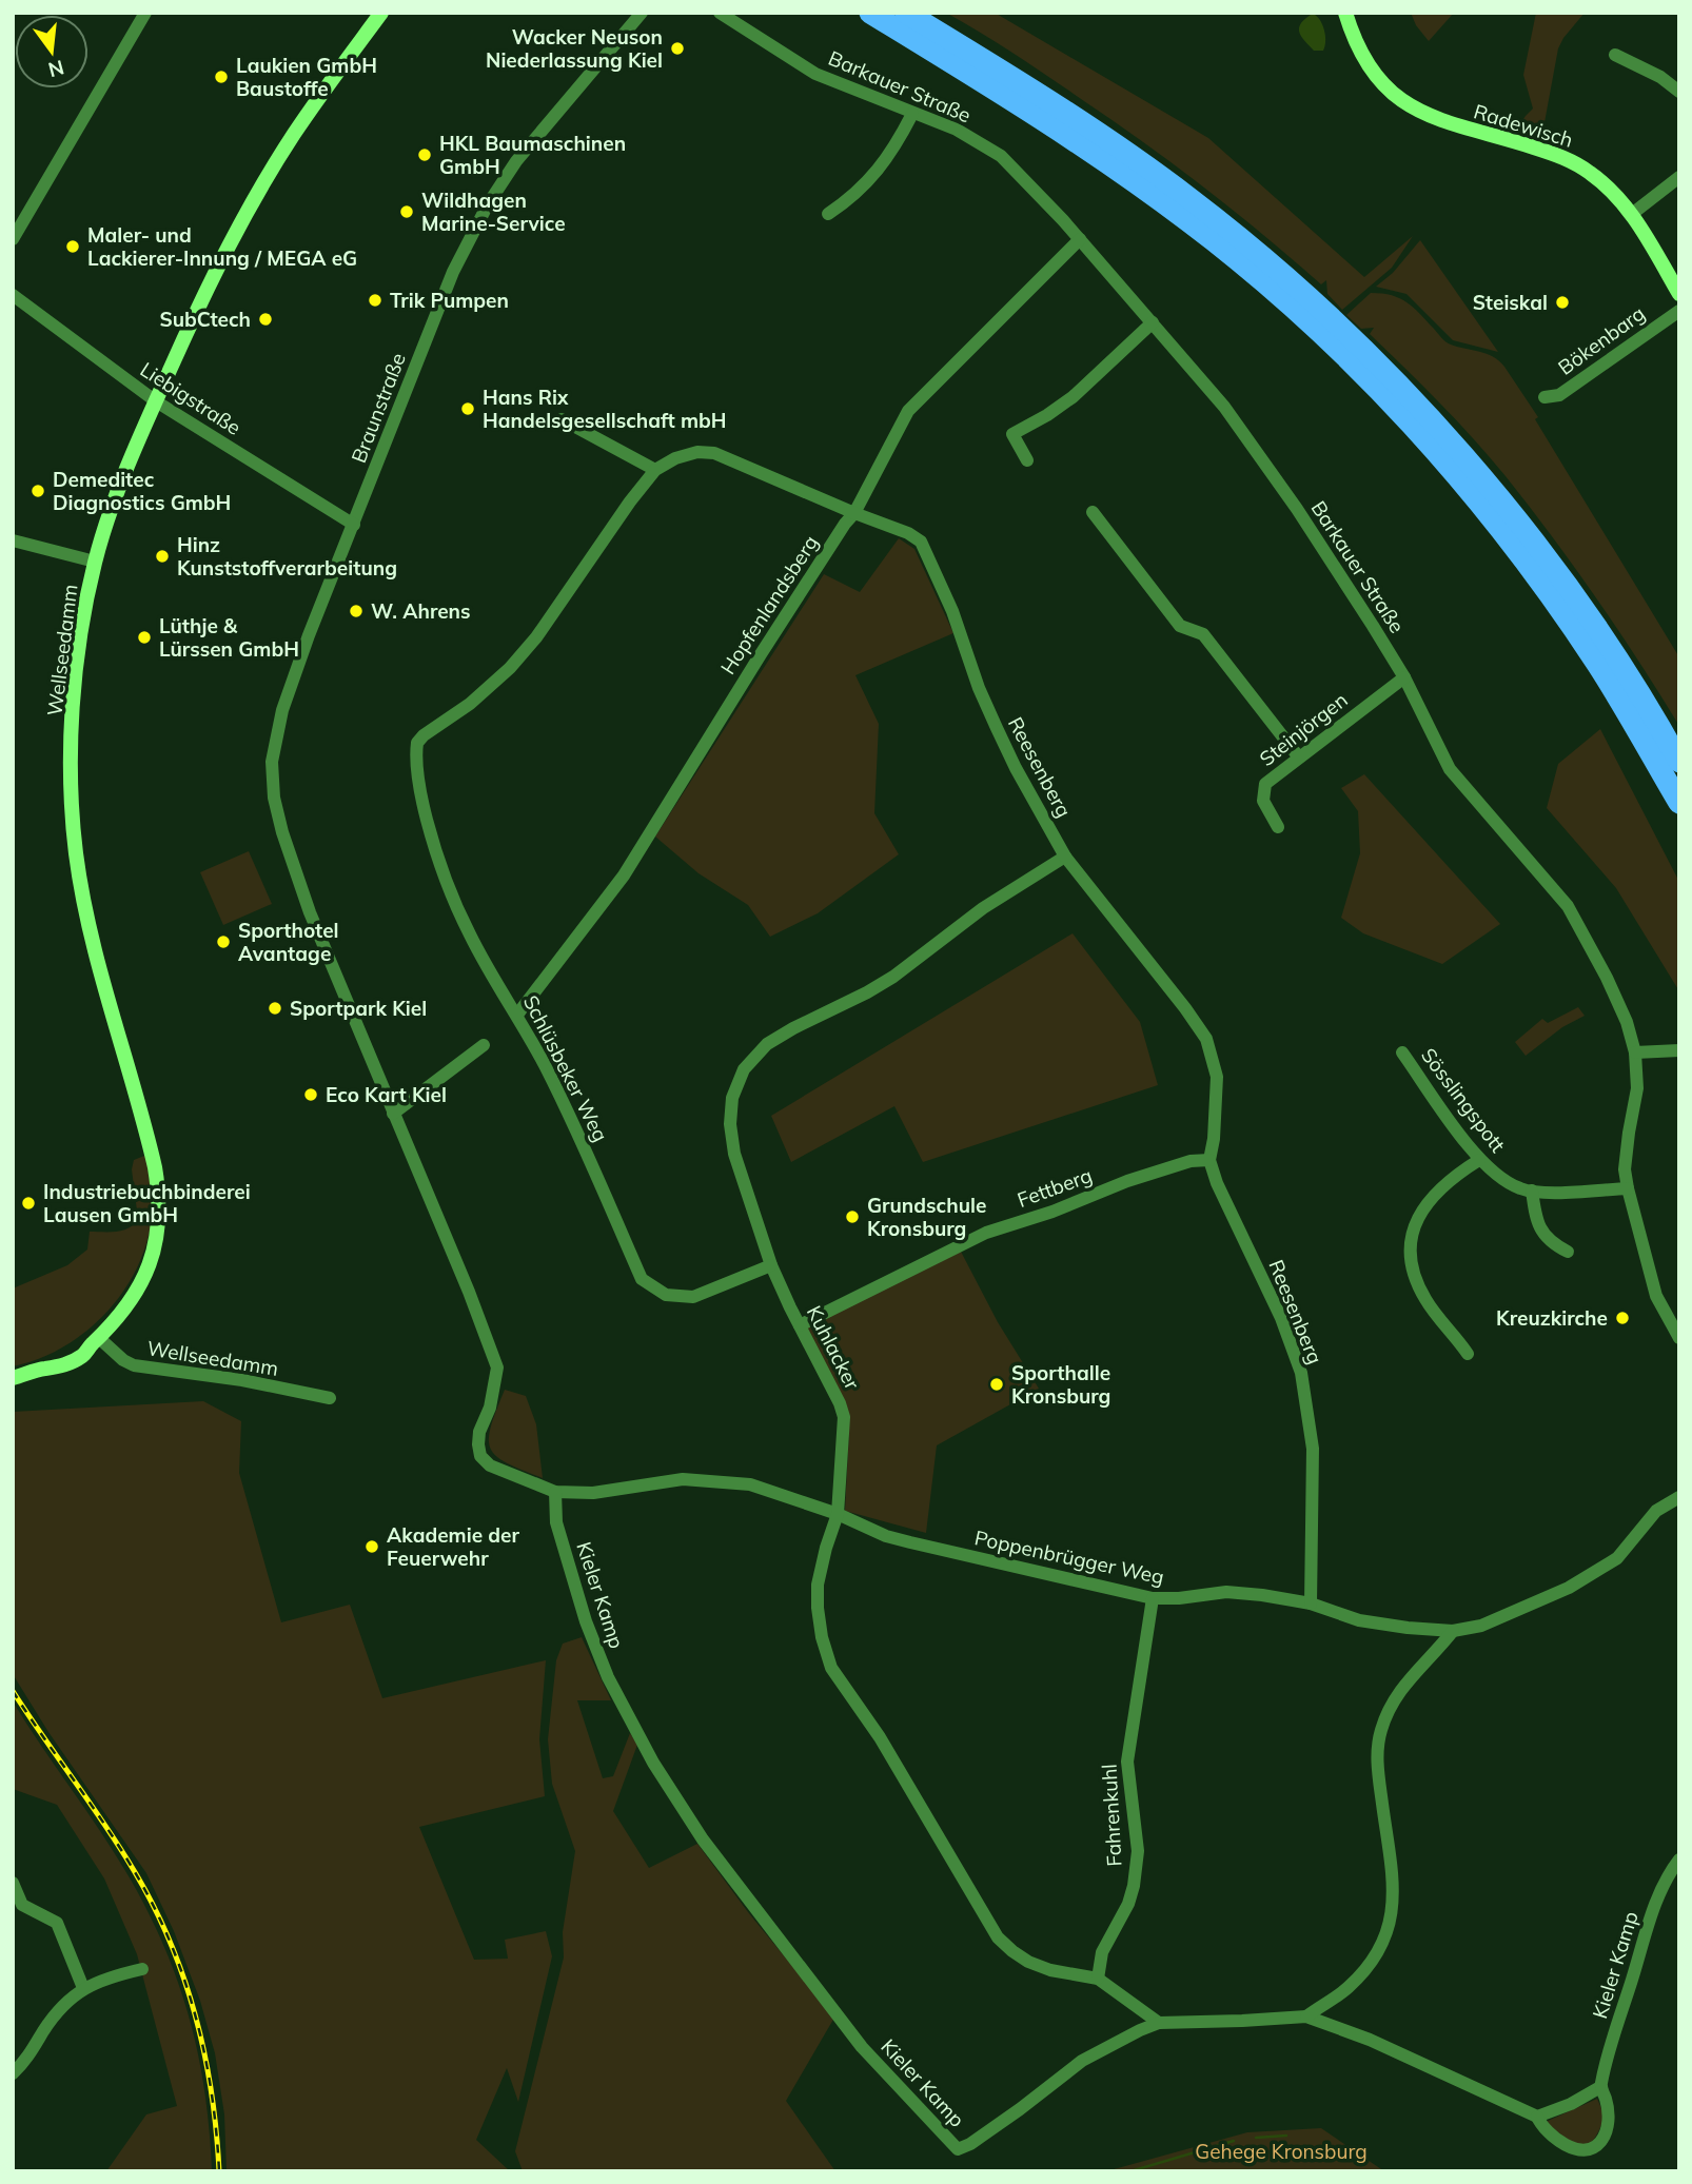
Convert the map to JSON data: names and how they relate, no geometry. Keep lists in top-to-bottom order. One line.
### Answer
{"streets":{"main road":["Radewisch","Wellseedamm"],"street":["Barkauer Straße","Bökenbarg","Liebigstraße","Braunstraße","Hopfenlandsberg","Steinjörgen","Reesenberg","Schlüsbeker Weg","Sösslingspott","Fettberg","Kuhlacker","Poppenbrügger Weg","Kieler Kamp","Fahrenkuhl"]},"crossings":[["Barkauer Straße","Hopfenlandsberg"],["Barkauer Straße","Steinjörgen"],["Barkauer Straße","Sösslingspott"],["Liebigstraße","Braunstraße"],["Liebigstraße","Wellseedamm"],["Braunstraße","Poppenbrügger Weg"],["Hopfenlandsberg","Reesenberg"],["Hopfenlandsberg","Schlüsbeker Weg"],["Reesenberg","Schlüsbeker Weg"],["Reesenberg","Fettberg"],["Reesenberg","Kuhlacker"],["Reesenberg","Poppenbrügger Weg"],["Schlüsbeker Weg","Kuhlacker"],["Fettberg","Kuhlacker"],["Kuhlacker","Poppenbrügger Weg"],["Kuhlacker","Kieler Kamp"],["Kuhlacker","Fahrenkuhl"],["Poppenbrügger Weg","Kieler Kamp"],["Poppenbrügger Weg","Fahrenkuhl"]],"parks":["Gehege Kronsburg"],"places":["Wacker Neuson Niederlassung Kiel","Laukien GmbH Baustoffe","HKL Baumaschinen GmbH","Wildhagen Marine-Service","Maler- und Lackierer-Innung / MEGA eG","Trik Pumpen","Steiskal","SubCtech","Hans Rix Handelsgesellschaft mbH","Demeditec Diagnostics GmbH","Hinz Kunststoffverarbeitung","W. Ahrens","Lüthje & Lürssen GmbH","Sporthotel Avantage","Sportpark Kiel","Eco Kart Kiel","Industriebuchbinderei Lausen GmbH","Grundschule Kronsburg","Kreuzkirche","Sporthalle Kronsburg","Akademie der Feuerwehr"],"north":"bottom"}
